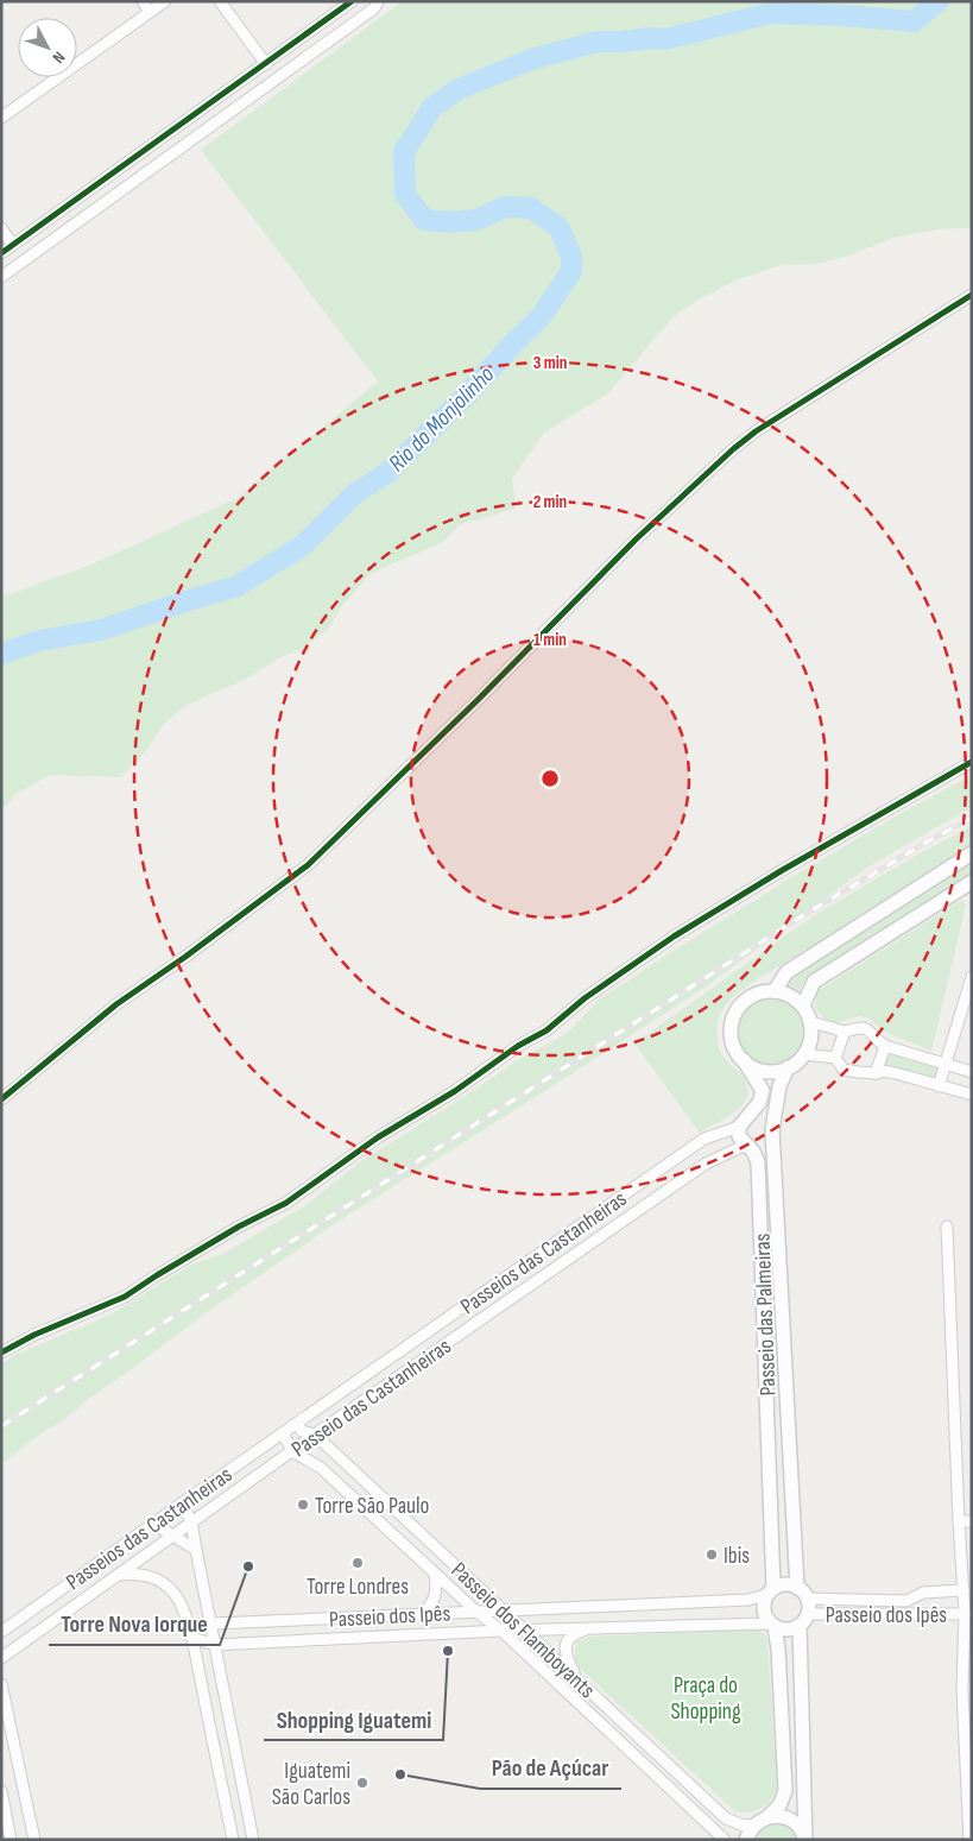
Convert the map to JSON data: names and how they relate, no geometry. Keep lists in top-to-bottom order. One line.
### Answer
{"streets":{"street":["Passeios das Castanheiras","Passeio das Palmeiras","Passeio das Castanheiras","Passeio dos Ipês","Passeio dos Flamboyants"]},"crossings":[["Passeios das Castanheiras","Passeio das Palmeiras"],["Passeios das Castanheiras","Passeio dos Flamboyants"],["Passeio das Palmeiras","Passeio das Castanheiras"],["Passeio das Palmeiras","Passeio dos Ipês"],["Passeio das Castanheiras","Passeio dos Flamboyants"],["Passeio dos Ipês","Passeio dos Flamboyants"]],"water":["Rio do Monjolinho"],"parks":["Praça do Shopping"],"places":["Torre São Paulo","Ibis","Torre Londres","Torre Nova Iorque","Shopping Iguatemi","Pão de Açúcar","Iguatemi São Carlos"],"north":"bottom right","rings":["3 min","2 min","1 min"]}
